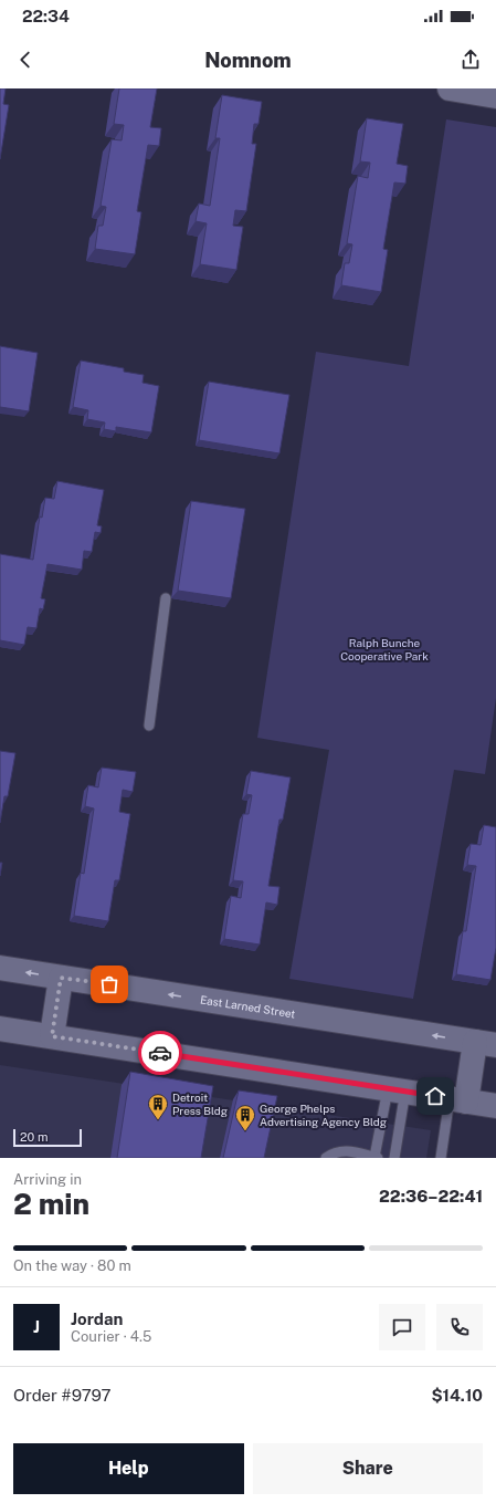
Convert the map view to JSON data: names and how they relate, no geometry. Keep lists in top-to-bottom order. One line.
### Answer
{"streets":{"street":["East Larned Street"]},"parks":["Ralph Bunche Cooperative Park"],"places":{"building":["Detroit Press Bldg","George Phelps Advertising Agency Bldg"]},"scale_bar":"20 m","page":{"status":"22:34","header":"Nomnom","scale":"20 m","heading":["2 min","Arriving in","22:36–22:41"],"panel":["Jordan","Courier · 4.5","Order #9797","$14.10"],"bar":"On the way · 80 m","round":"J","buttons":["Help","Share"]}}
